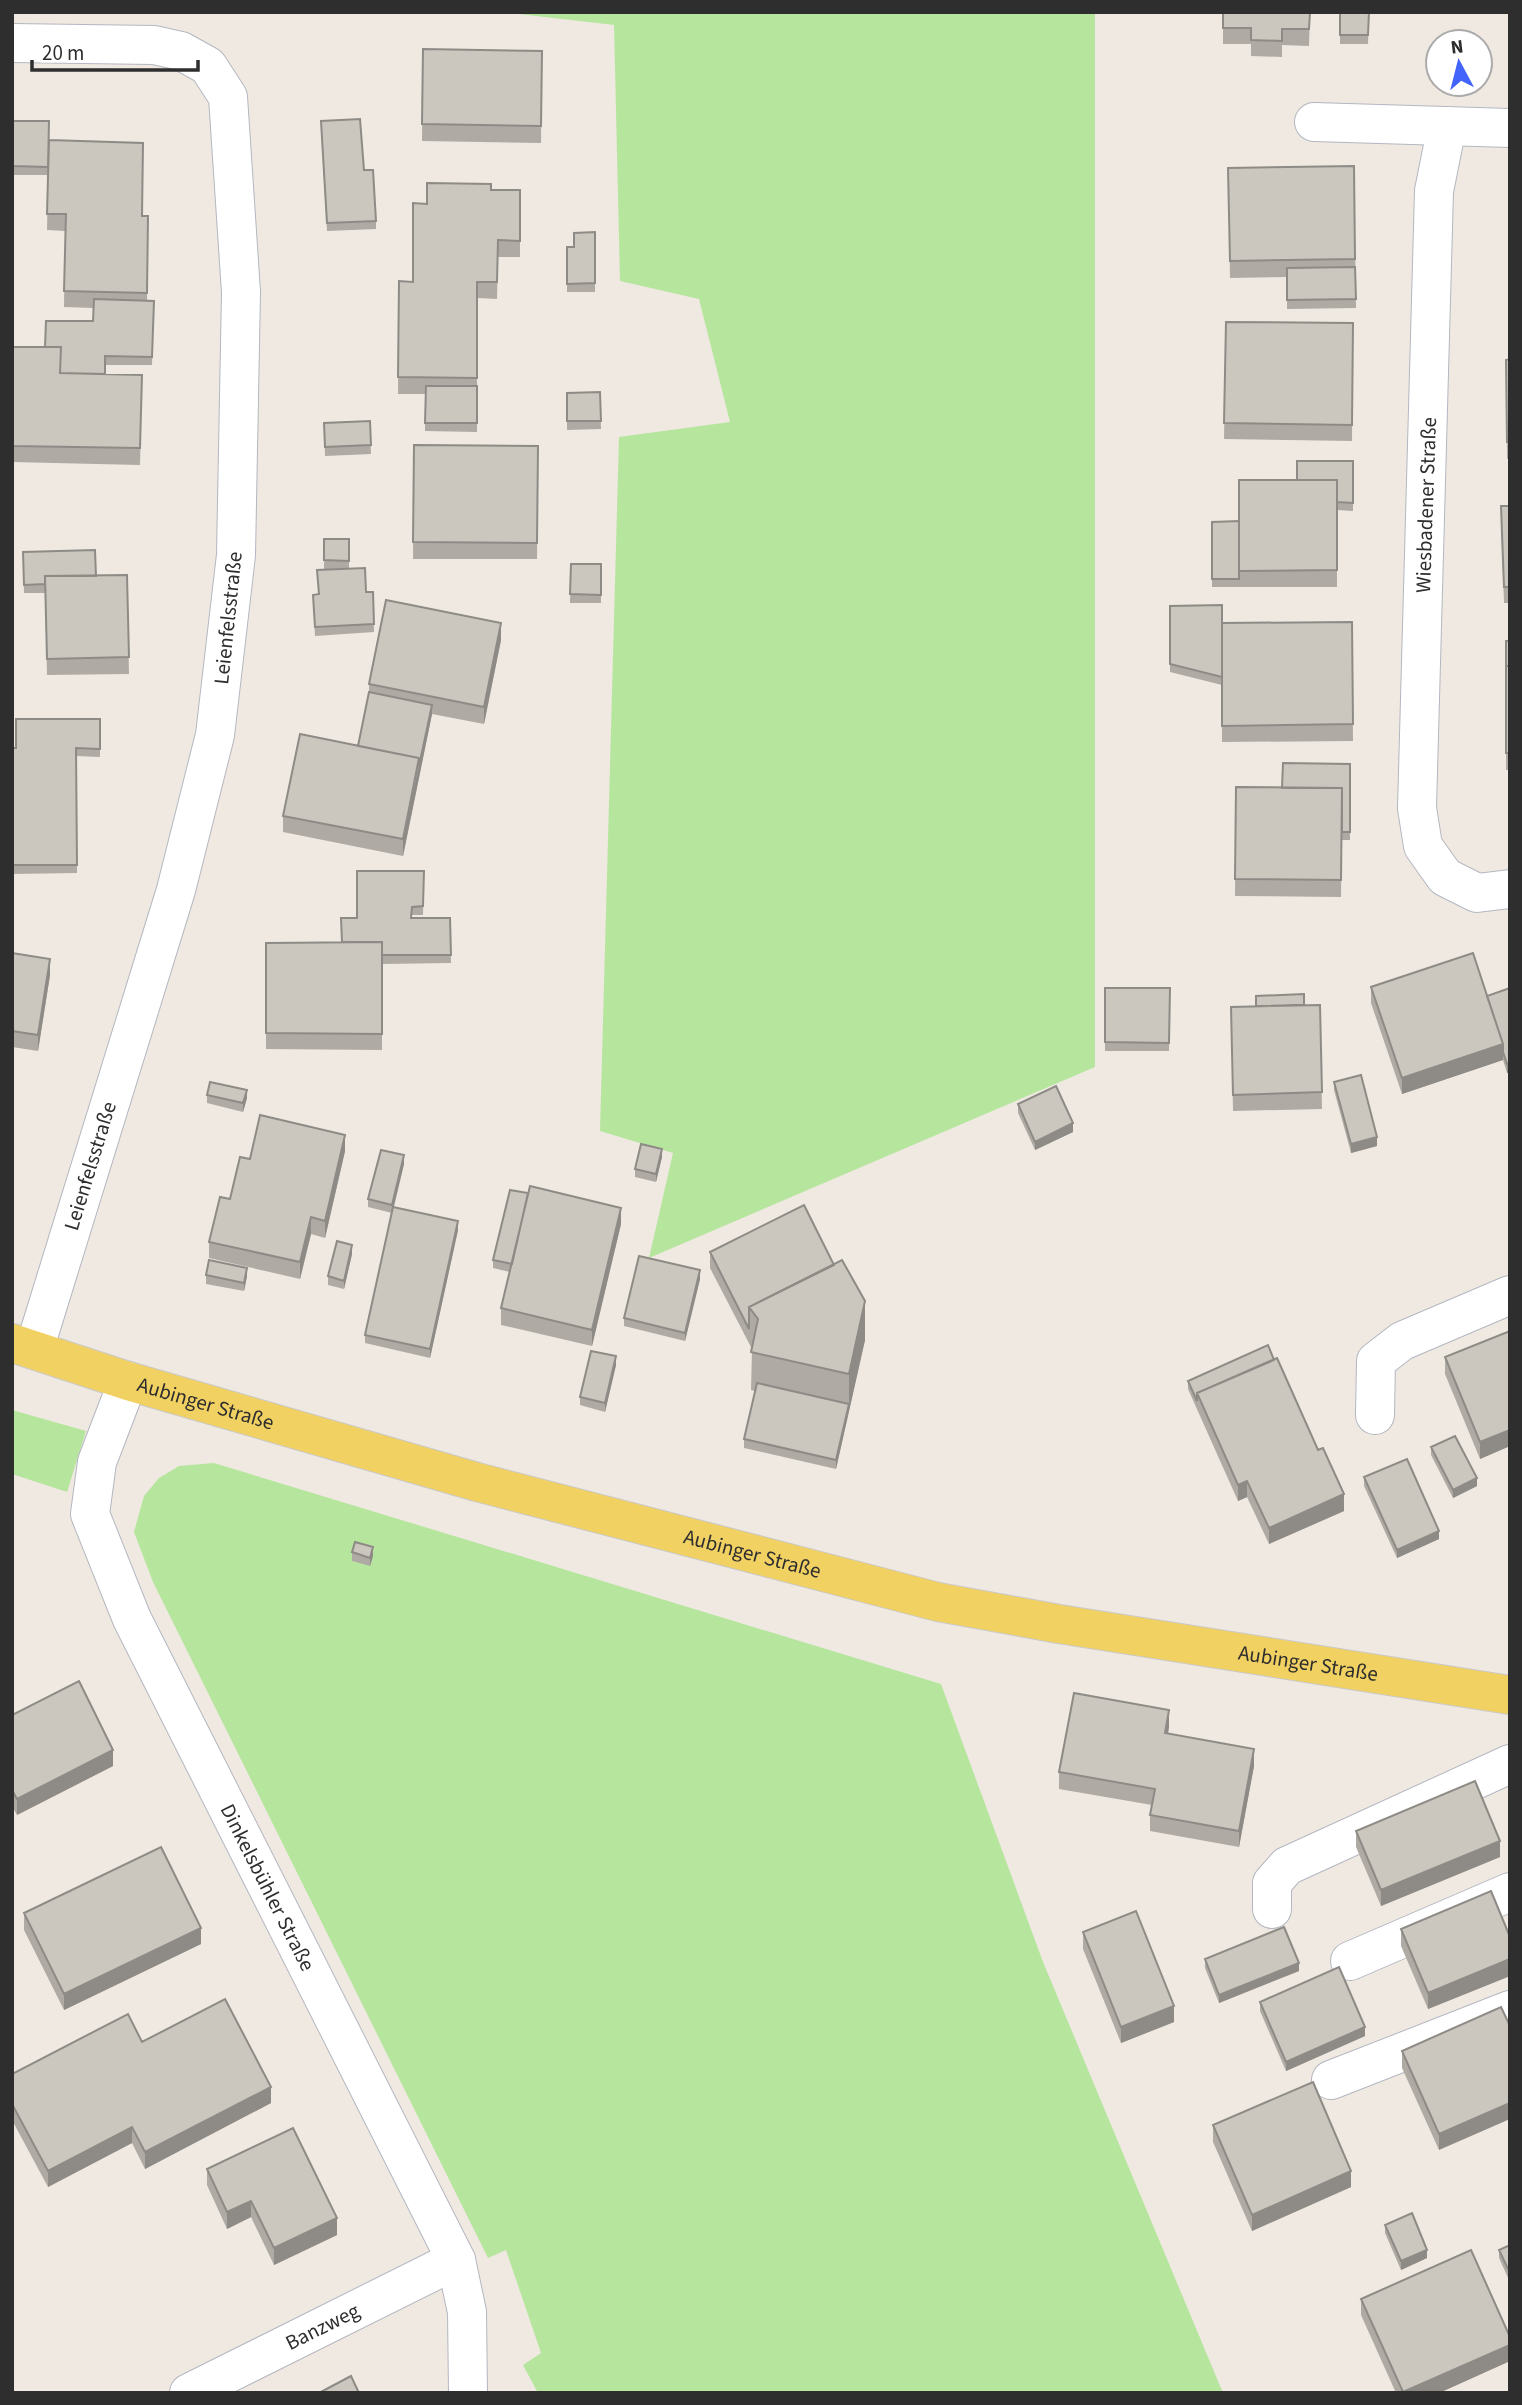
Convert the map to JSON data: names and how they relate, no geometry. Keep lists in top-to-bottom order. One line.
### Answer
{"streets":{"main road":["Aubinger Straße"],"street":["Wiesbadener Straße","Leienfelsstraße","Dinkelsbühler Straße","Banzweg"]},"crossings":[["Leienfelsstraße","Aubinger Straße"],["Aubinger Straße","Dinkelsbühler Straße"],["Dinkelsbühler Straße","Banzweg"]],"scale_bar":"20 m","north":"top"}
